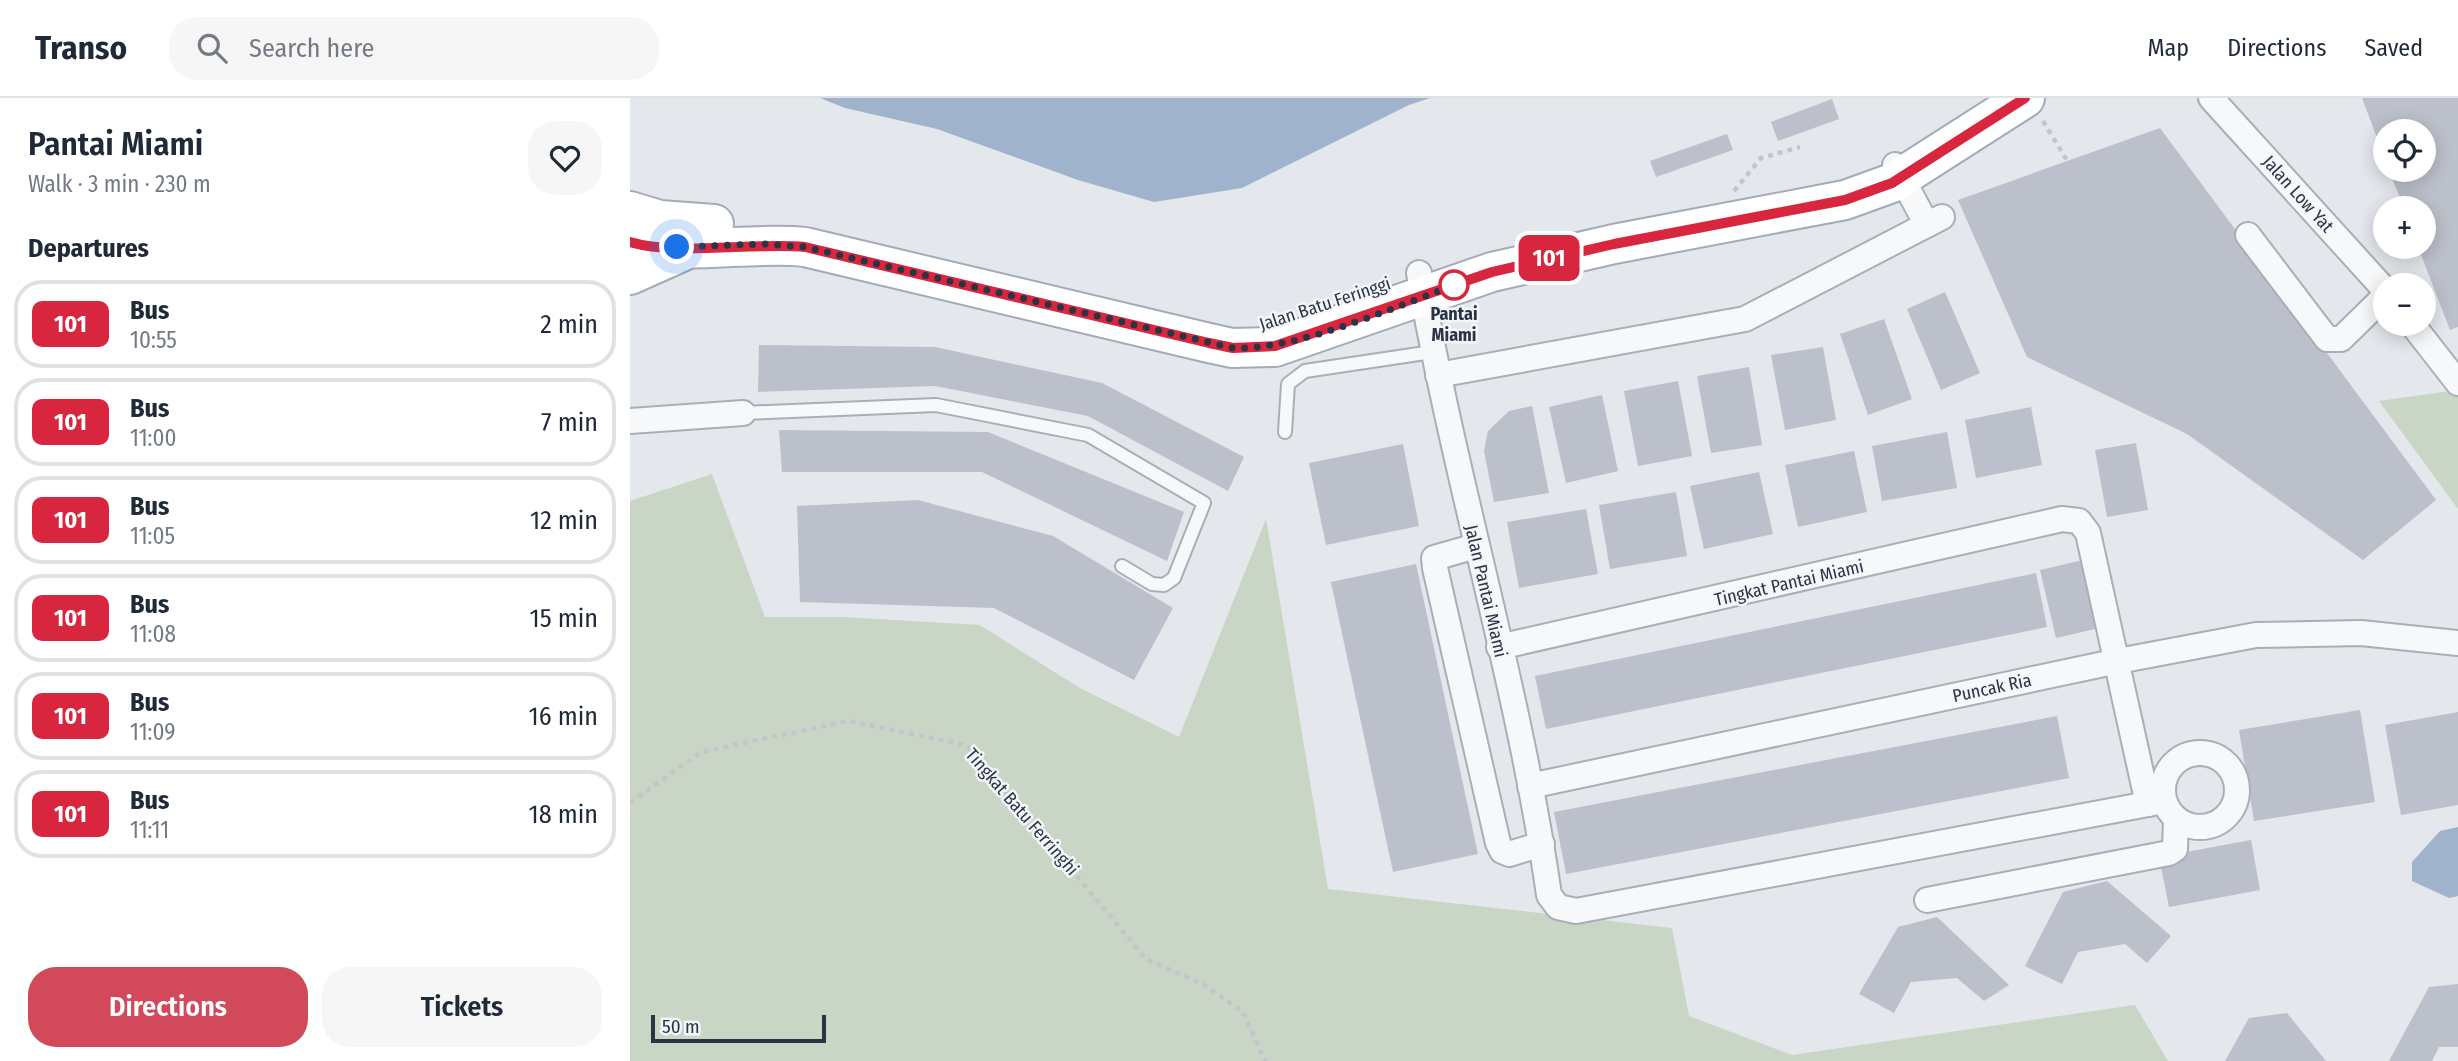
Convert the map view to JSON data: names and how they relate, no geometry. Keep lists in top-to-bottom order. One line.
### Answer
{"streets":{"main road":["Jalan Batu Feringgi"],"street":["Jalan Low Yat","Tingkat Pantai Miami","Jalan Pantai Miami","Puncak Ria"],"path":["Tingkat Batu Ferringhi"]},"crossings":[["Jalan Batu Feringgi","Jalan Pantai Miami"],["Tingkat Pantai Miami","Jalan Pantai Miami"],["Tingkat Pantai Miami","Puncak Ria"],["Jalan Pantai Miami","Puncak Ria"]],"places":["Pantai Miami"],"lines":["bus line 101"],"scale_bar":"50 m","page":{"header":"Transo","search":"Search here","nav":["Map","Directions","Saved"],"heading":[["Pantai Miami","Walk · 3 min · 230 m"],"Departures"],"on_map":"101","map_buttons":["+","−"],"list":[{"mark":"101","name":"Bus","note":"10:55","value":"2 min"},{"mark":"101","name":"Bus","note":"11:00","value":"7 min"},{"mark":"101","name":"Bus","note":"11:05","value":"12 min"},{"mark":"101","name":"Bus","note":"11:08","value":"15 min"},{"mark":"101","name":"Bus","note":"11:09","value":"16 min"},{"mark":"101","name":"Bus","note":"11:11","value":"18 min"}],"buttons":["Directions","Tickets"],"scale":"50 m"}}
